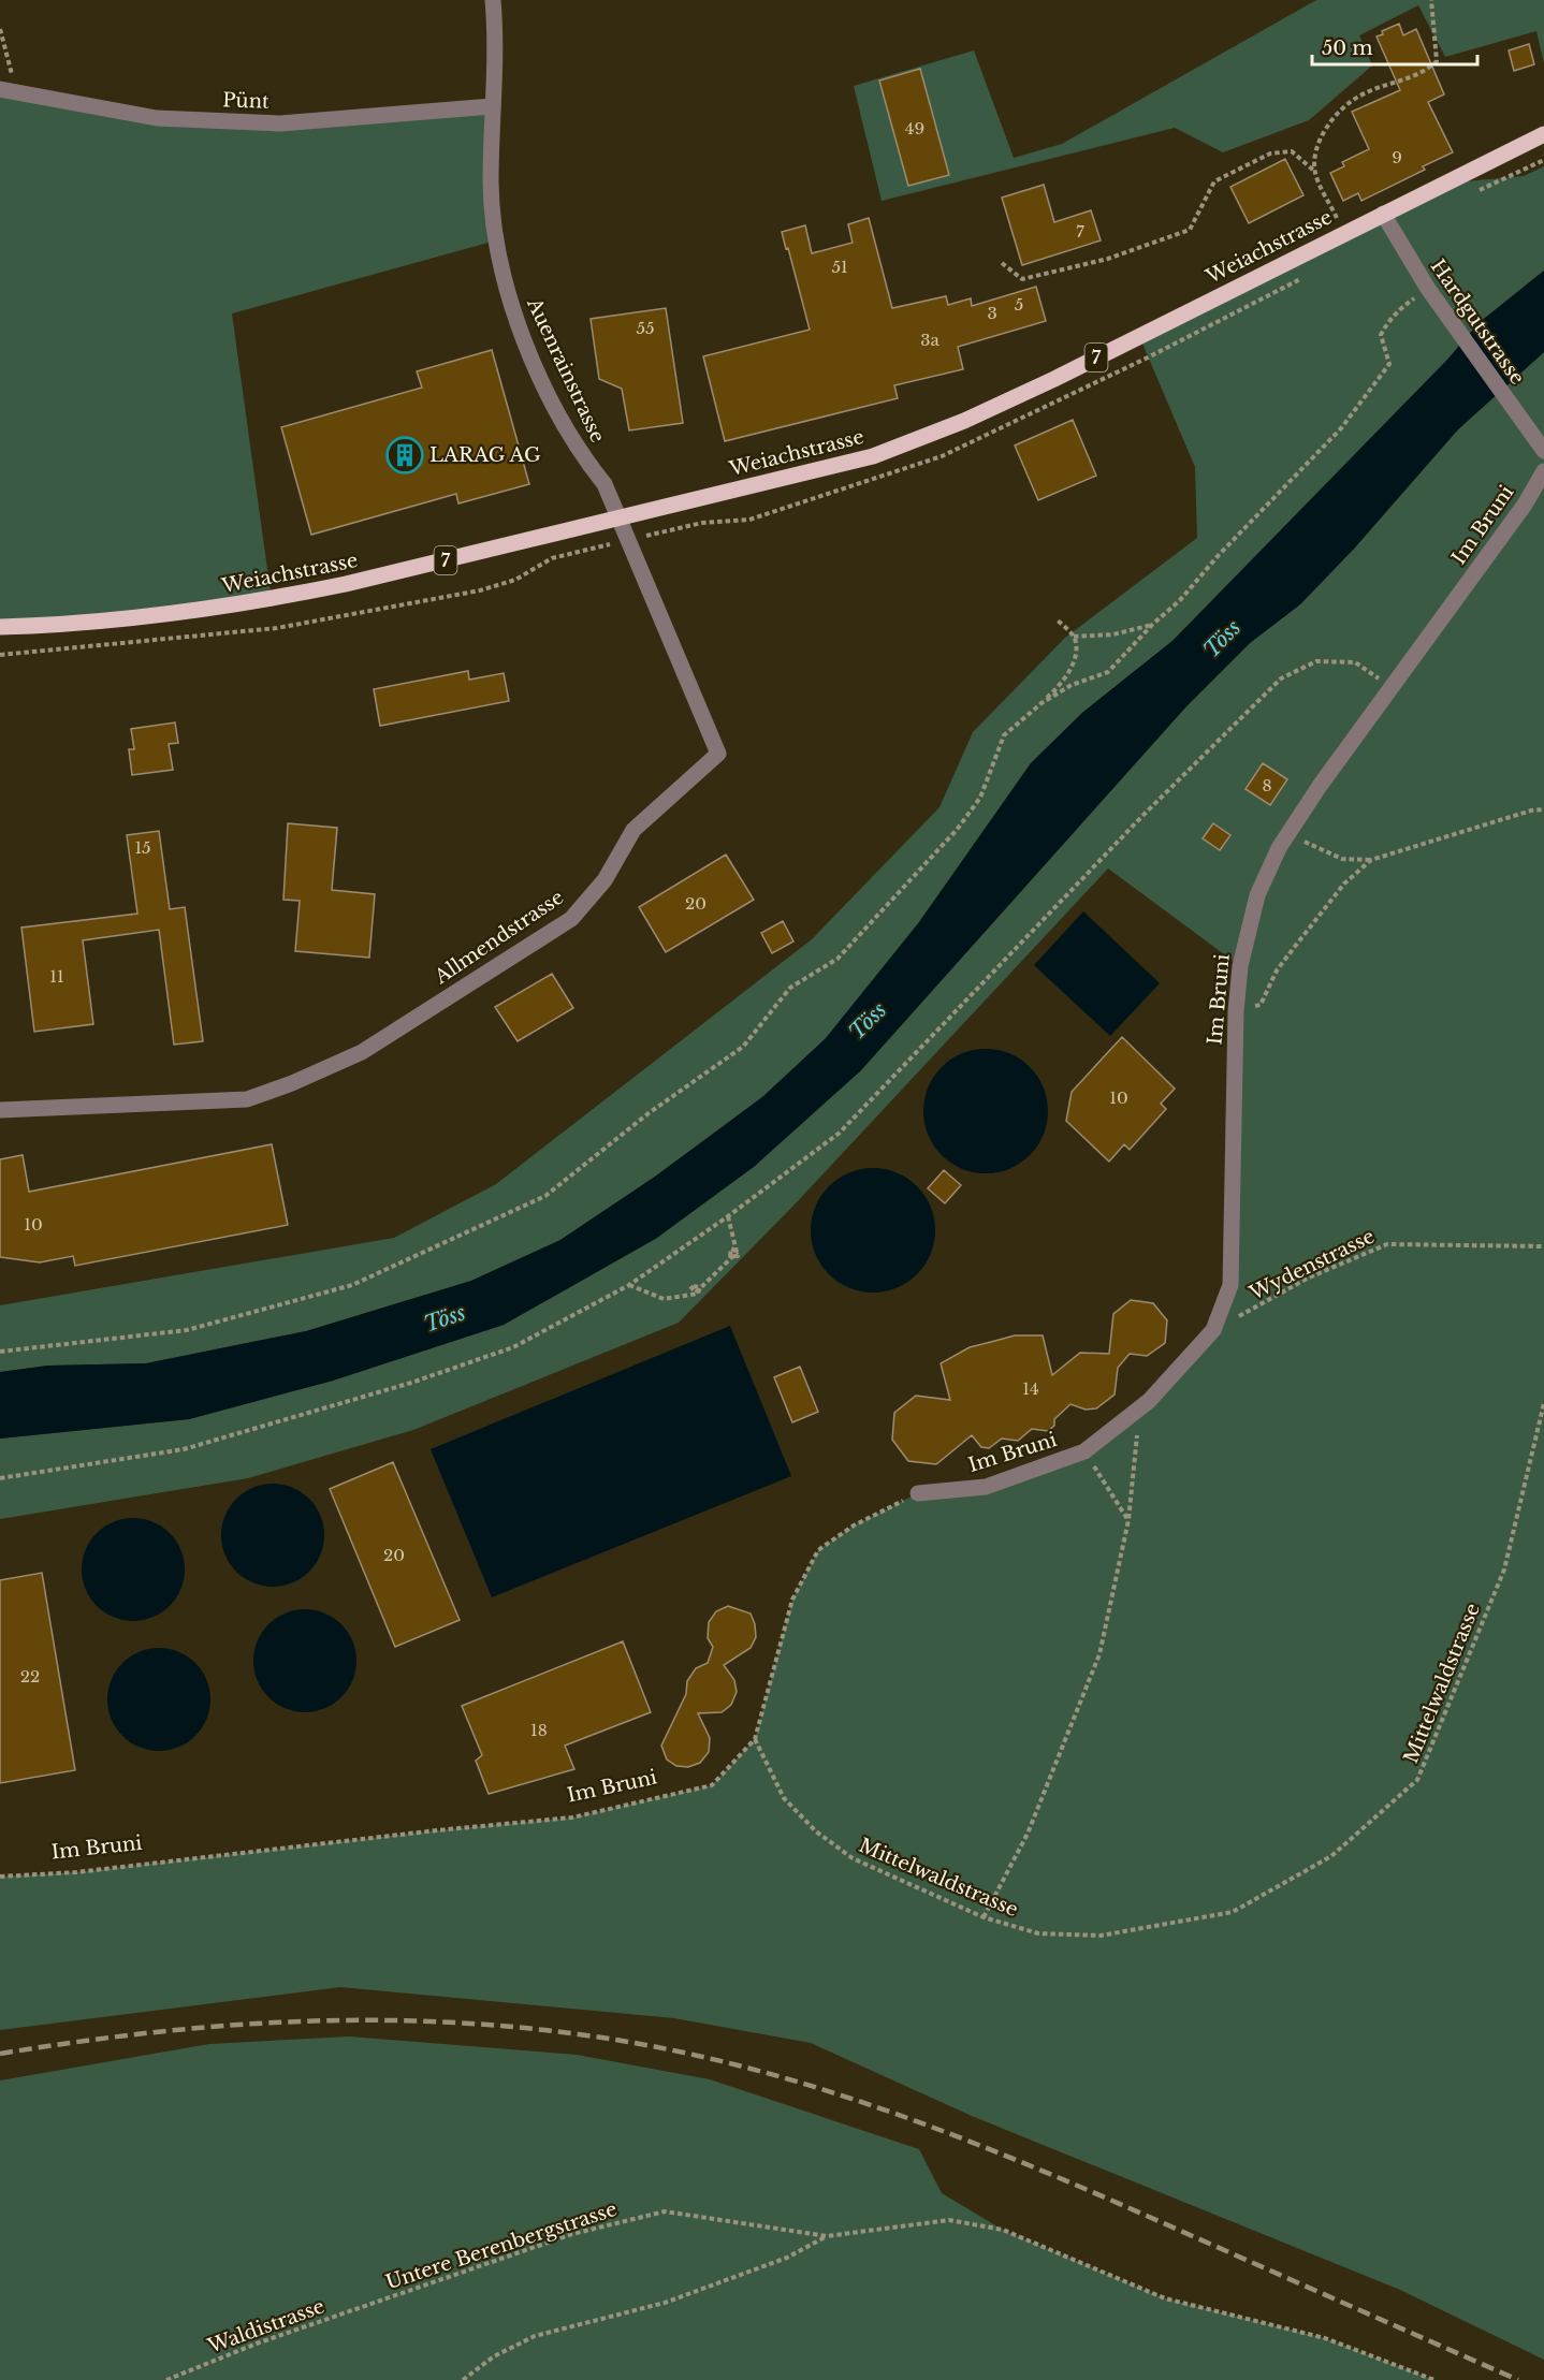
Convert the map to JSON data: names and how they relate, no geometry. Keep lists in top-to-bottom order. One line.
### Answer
{"streets":{"main road":["Weiachstrasse","7"],"street":["Pünt","Hardgutstrasse","Auenrainstrasse","Im Bruni","Allmendstrasse"],"path":["Wydenstrasse","Mittelwaldstrasse","Untere Berenbergstrasse","Waldistrasse"]},"crossings":[["Pünt","Auenrainstrasse"],["Weiachstrasse","Hardgutstrasse"],["Weiachstrasse","Auenrainstrasse"],["Weiachstrasse","Allmendstrasse"],["Auenrainstrasse","Allmendstrasse"],["Im Bruni","Wydenstrasse"],["Im Bruni","Mittelwaldstrasse"],["Untere Berenbergstrasse","Waldistrasse"]],"water":["Töss"],"places":{"building":["LARAG AG"]},"house_numbers":["49","9","7","51","5","3","55","3a","8","15","20","11","10","10","14","20","22","18"],"scale_bar":"50 m"}
